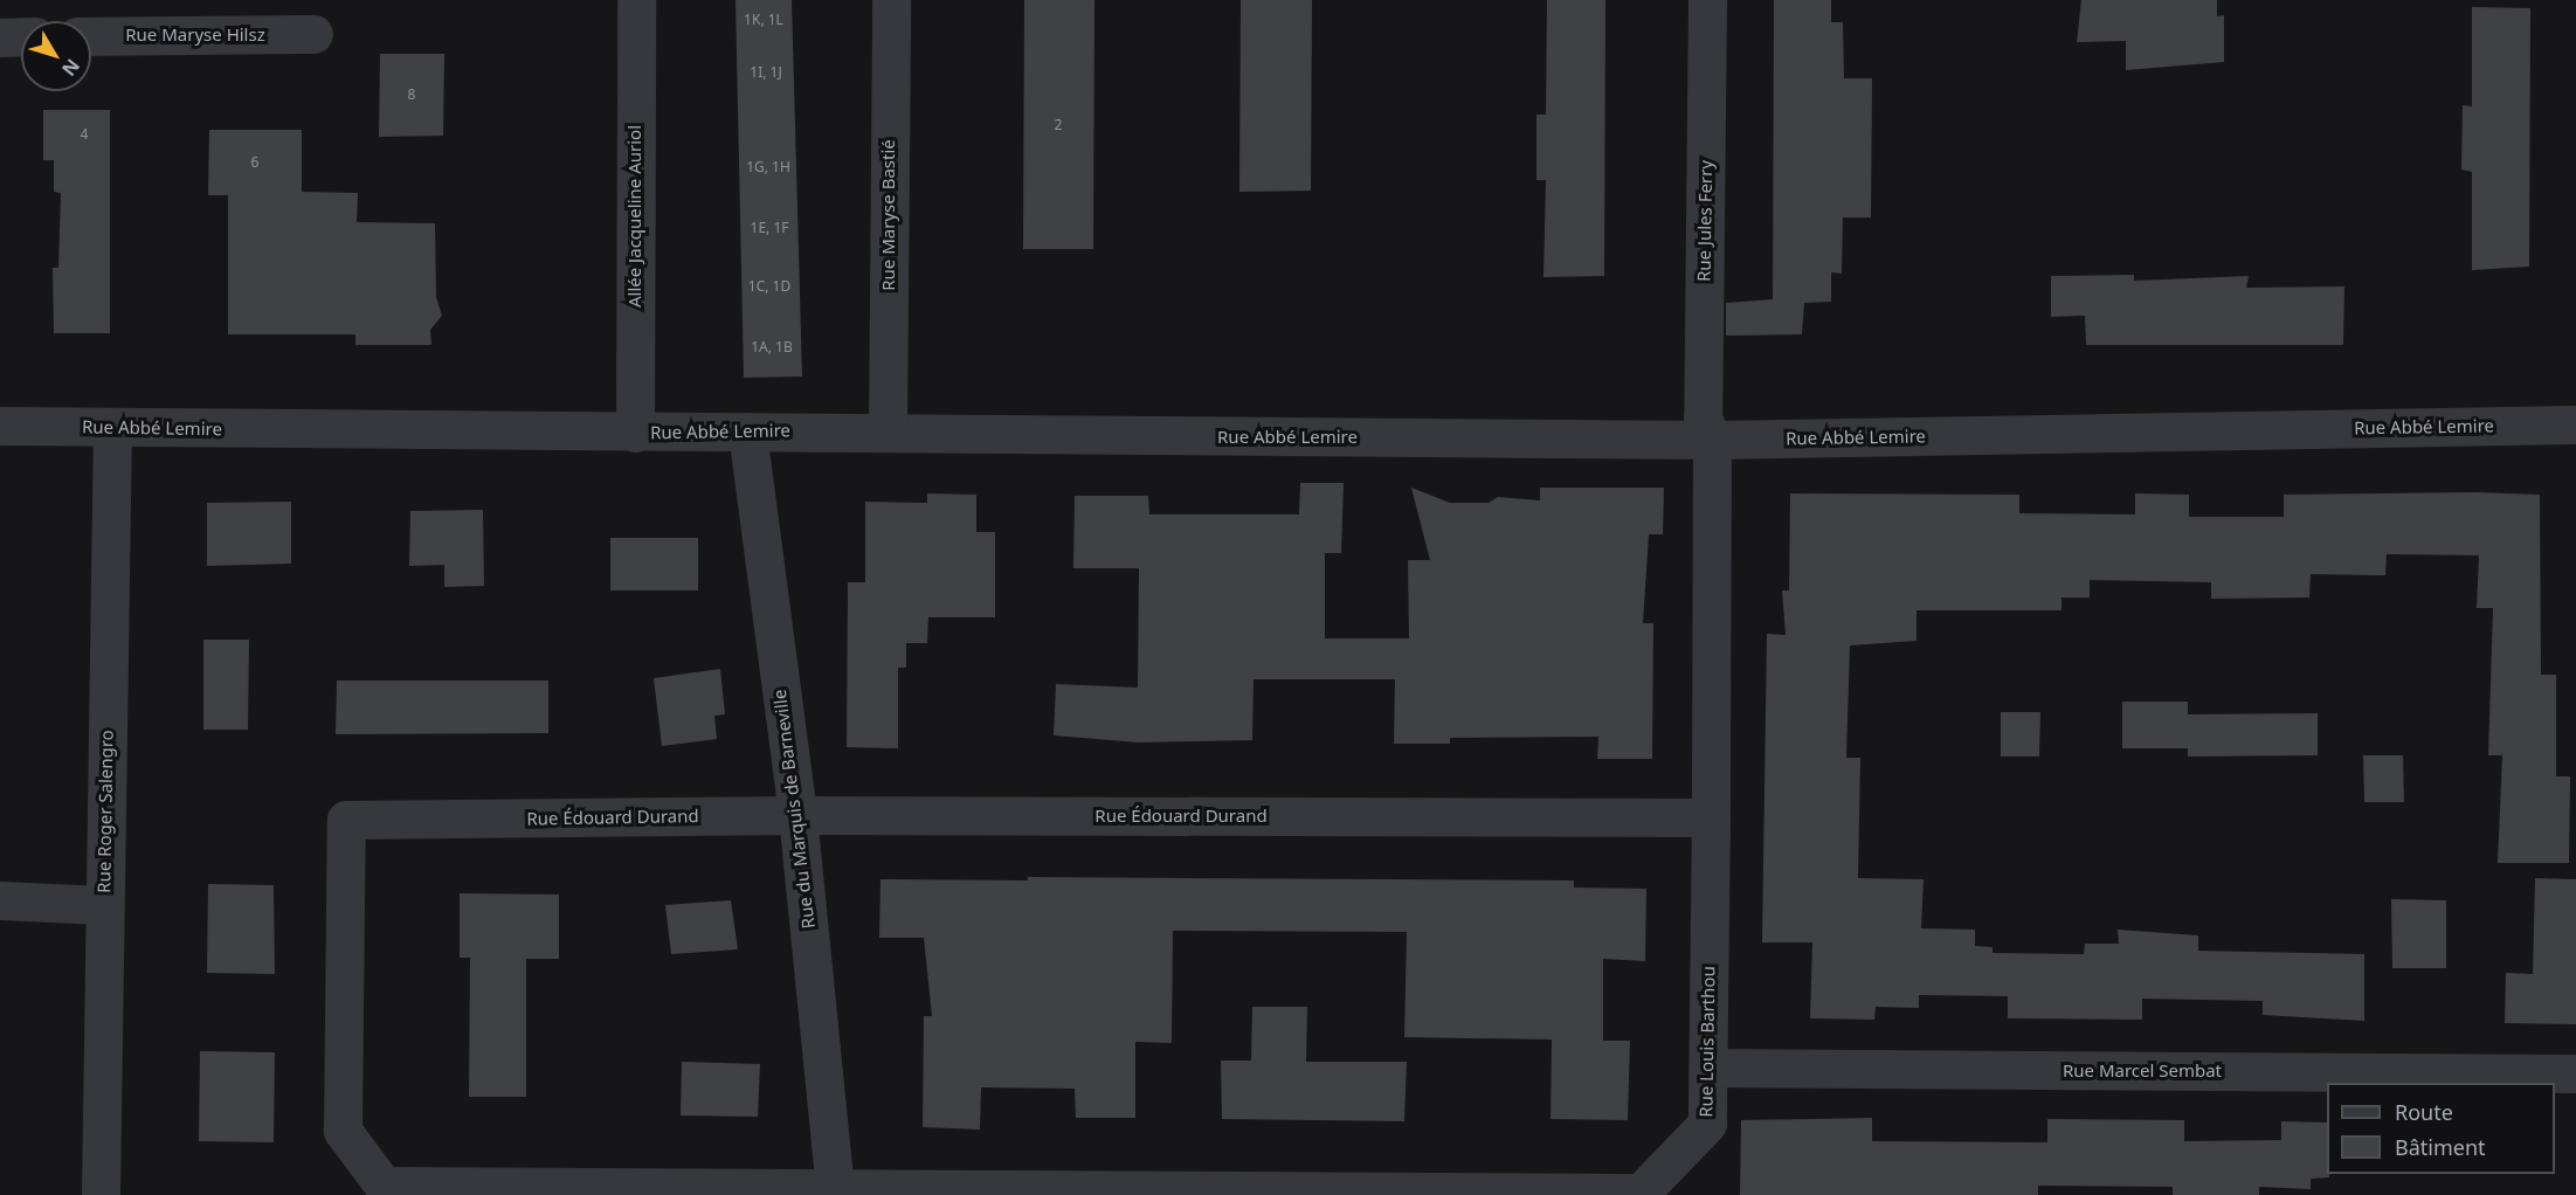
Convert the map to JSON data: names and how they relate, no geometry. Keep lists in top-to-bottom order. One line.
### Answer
{"streets":{"street":["Rue Maryse Hilsz","Rue Maryse Bastié","Allée Jacqueline Auriol","Rue Jules Ferry","Rue Abbé Lemire","Rue du Marquis de Barneville","Rue Roger Salengro","Rue Édouard Durand","Rue Louis Barthou","Rue Marcel Sembat"]},"crossings":[["Rue Maryse Bastié","Rue Abbé Lemire"],["Allée Jacqueline Auriol","Rue Abbé Lemire"],["Rue Jules Ferry","Rue Abbé Lemire"],["Rue Jules Ferry","Rue Louis Barthou"],["Rue Abbé Lemire","Rue du Marquis de Barneville"],["Rue Abbé Lemire","Rue Roger Salengro"],["Rue Abbé Lemire","Rue Louis Barthou"],["Rue du Marquis de Barneville","Rue Édouard Durand"],["Rue du Marquis de Barneville","Rue Louis Barthou"],["Rue Édouard Durand","Rue Louis Barthou"],["Rue Louis Barthou","Rue Marcel Sembat"]],"house_numbers":["1K, 1L","1I, 1J","8","2","4","6","1G, 1H","1E, 1F","1C, 1D","1A, 1B"],"legend":["Route","Bâtiment"],"north":"bottom right"}
